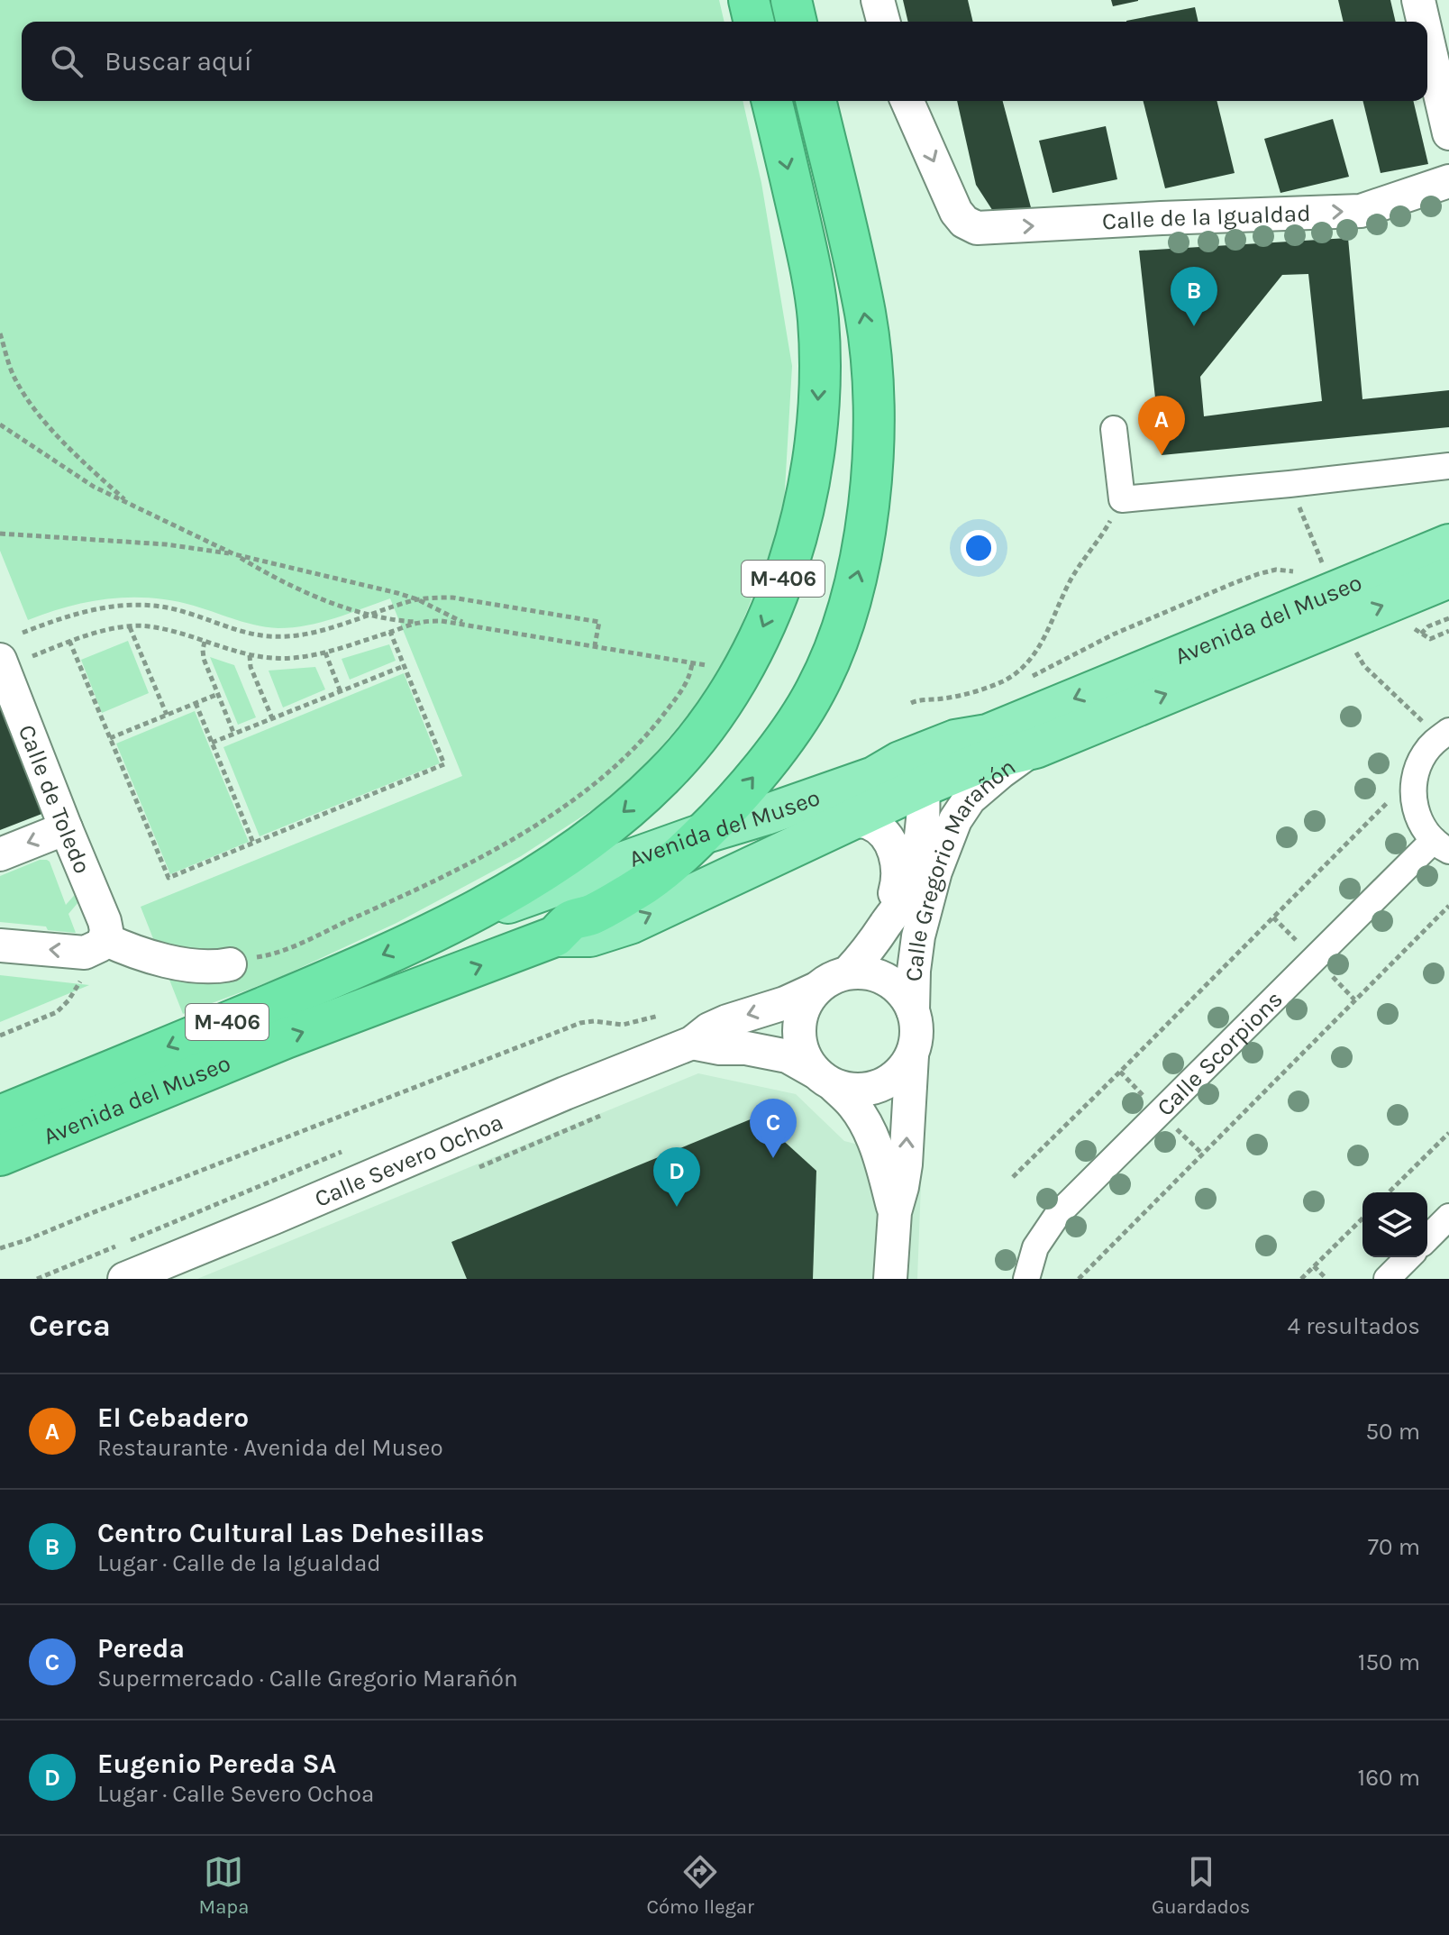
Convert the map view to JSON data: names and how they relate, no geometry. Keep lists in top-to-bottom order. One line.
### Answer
{"streets":{"highway":["M-406","Avenida del Museo"],"street":["Calle de la Igualdad","Calle de Toledo","Calle Gregorio Marañón","Calle Scorpions","Calle Severo Ochoa"]},"crossings":[["M-406","Avenida del Museo"],["Avenida del Museo","Calle Gregorio Marañón"],["Calle Gregorio Marañón","Calle Severo Ochoa"]],"one_way":["Calle de la Igualdad"],"page":{"search":"Buscar aquí","pins":["B","A","C","D"],"heading":["Cerca","4 resultados"],"list":[{"mark":"A","name":"El Cebadero","note":"Restaurante · Avenida del Museo","value":"50 m"},{"mark":"B","name":"Centro Cultural Las Dehesillas","note":"Lugar · Calle de la Igualdad","value":"70 m"},{"mark":"C","name":"Pereda","note":"Supermercado · Calle Gregorio Marañón","value":"150 m"},{"mark":"D","name":"Eugenio Pereda SA","note":"Lugar · Calle Severo Ochoa","value":"160 m"}],"nav":["Mapa","Cómo llegar","Guardados"]}}
